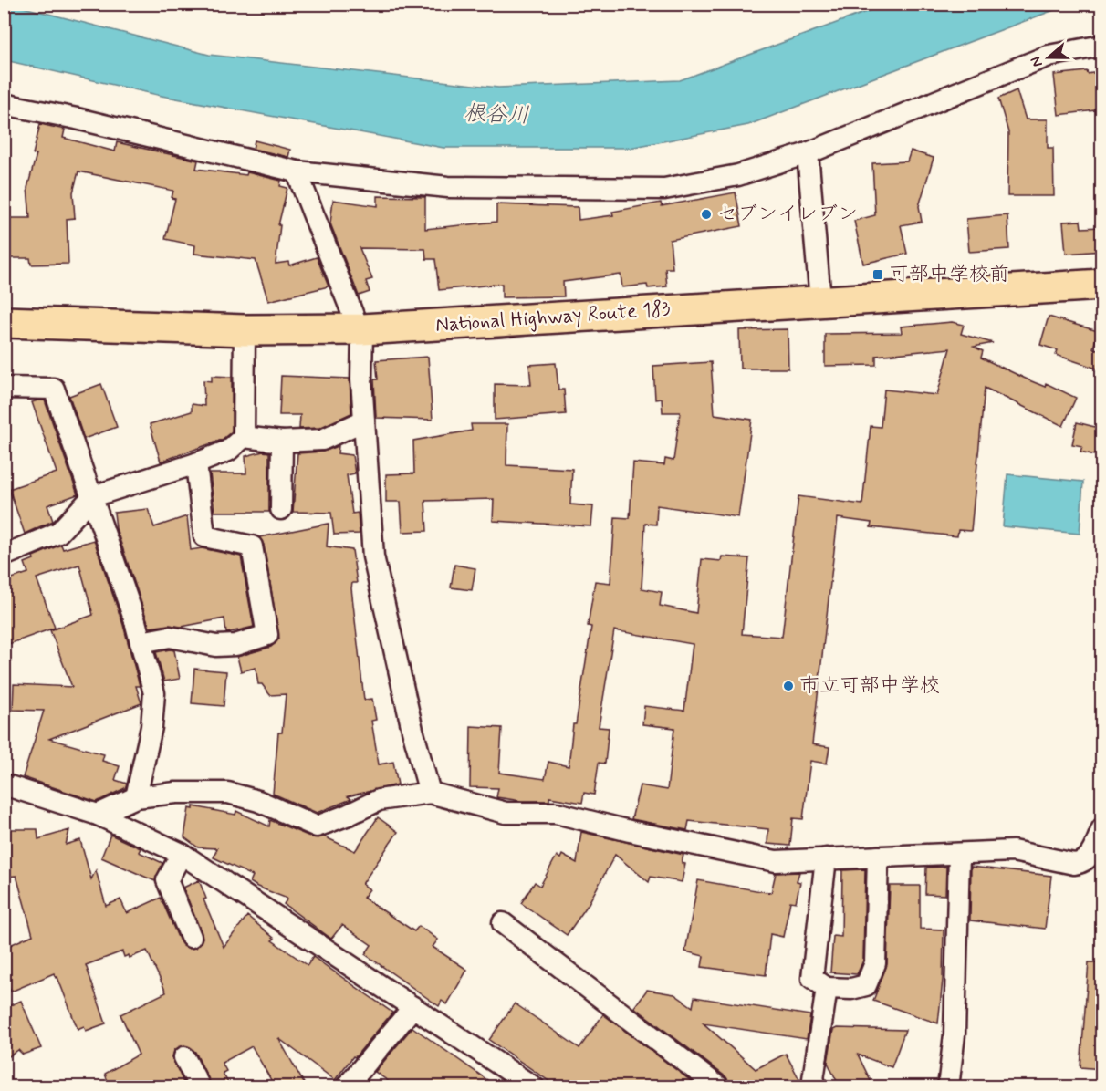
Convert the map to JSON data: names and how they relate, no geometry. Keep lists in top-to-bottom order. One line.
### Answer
{"streets":{"highway":["National Highway Route 183"]},"water":["根谷川"],"places":{"other":["セブンイレブン","市立可部中学校"],"transit":["可部中学校前"]},"north":"left"}
